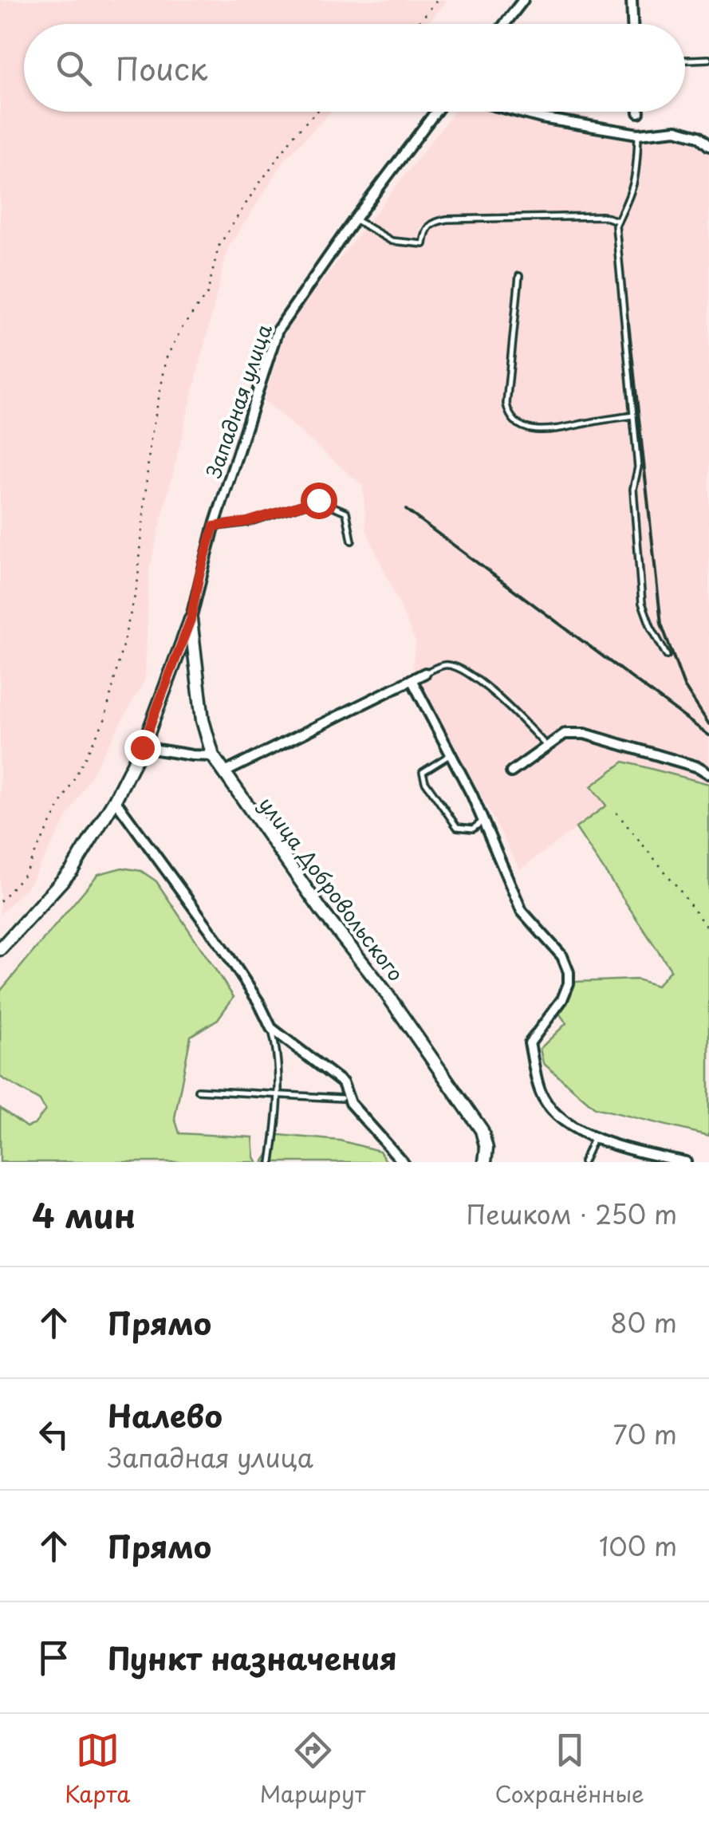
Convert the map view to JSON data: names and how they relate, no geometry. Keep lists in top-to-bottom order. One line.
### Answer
{"streets":{"street":["Западная улица","улица Добровольского"]},"crossings":[["Западная улица","улица Добровольского"]],"page":{"search":"Поиск","heading":["4 мин","Пешком · 250 m"],"list":[["Прямо","80 m"],["Налево","Западная улица","70 m"],["Прямо","100 m"],"Пункт назначения"],"nav":["Карта","Маршрут","Сохранённые"]}}
